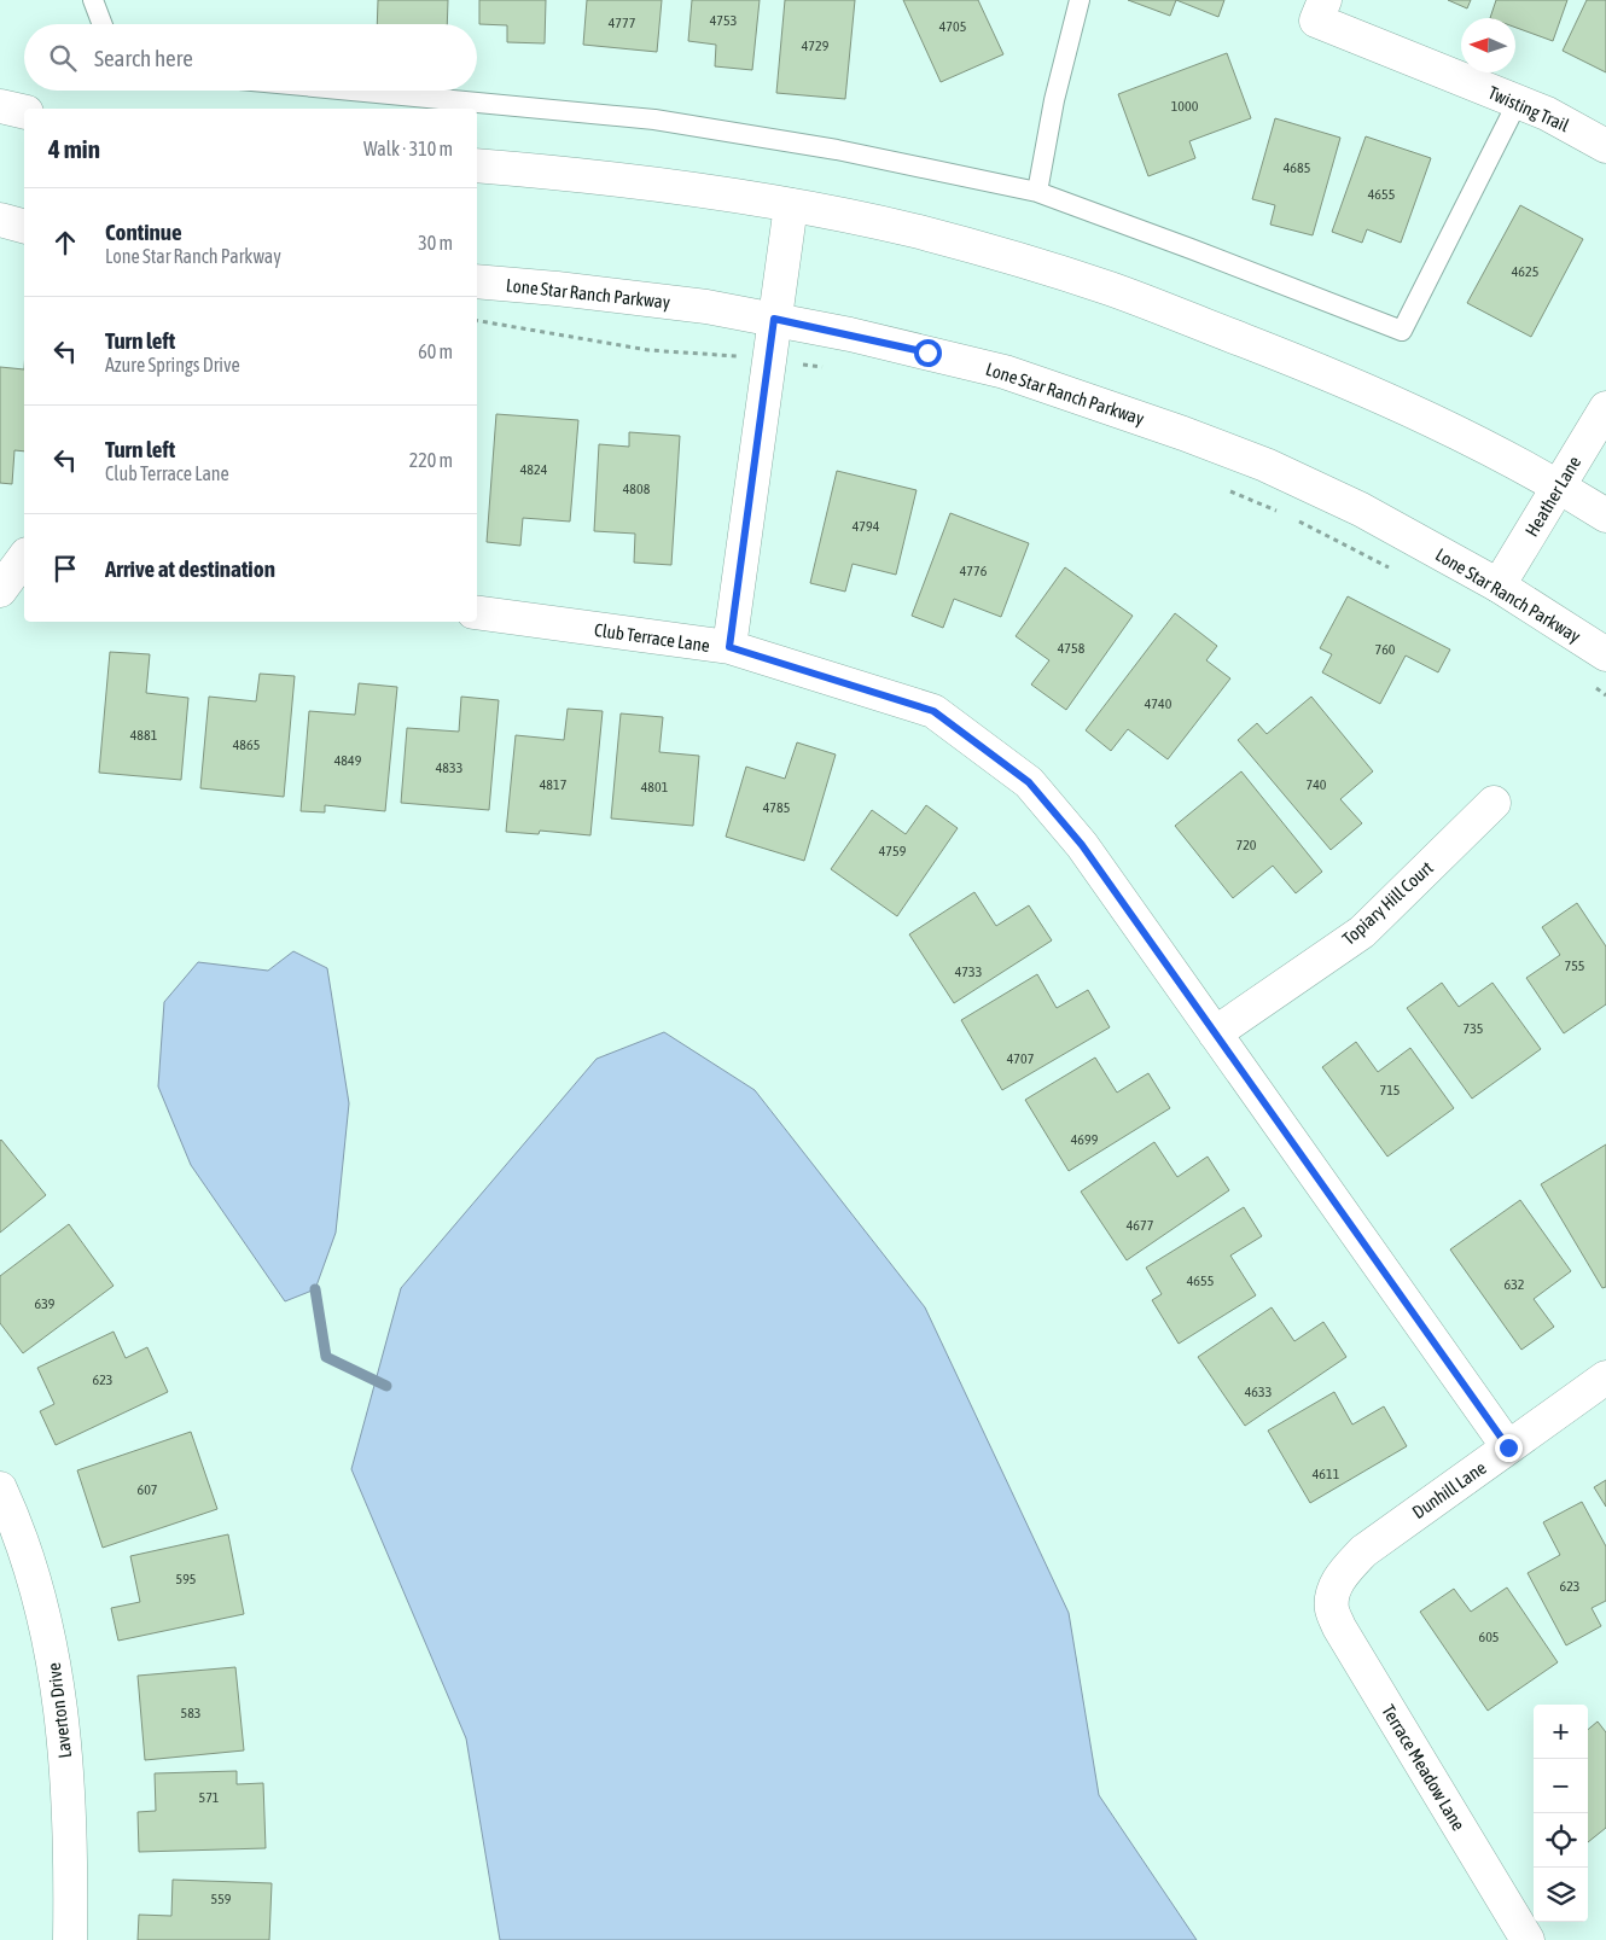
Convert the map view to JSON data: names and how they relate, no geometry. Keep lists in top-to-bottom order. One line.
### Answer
{"streets":{"street":["Twisting Trail","Lone Star Ranch Parkway","Heather Lane","Club Terrace Lane","Topiary Hill Court","Dunhill Lane","Laverton Drive","Terrace Meadow Lane"]},"crossings":[["Lone Star Ranch Parkway","Heather Lane"],["Club Terrace Lane","Topiary Hill Court"],["Club Terrace Lane","Dunhill Lane"],["Dunhill Lane","Terrace Meadow Lane"]],"house_numbers":["4753","4777","4705","4729","1000","4685","4655","4625","4824","4808","4794","4776","4758","760","4740","4881","4865","4849","4833","4817","740","4801","4785","720","4759","755","4733","735","4707","715","4699","4677","4655","632","639","623","4633","4611","607","595","623","605","583","571","559"],"north":"left","page":{"search":"Search here","heading":["4 min","Walk · 310 m"],"list":[["Continue","Lone Star Ranch Parkway","30 m"],["Turn left","Azure Springs Drive","60 m"],["Turn left","Club Terrace Lane","220 m"],"Arrive at destination"],"map_buttons":["+","−"]}}
